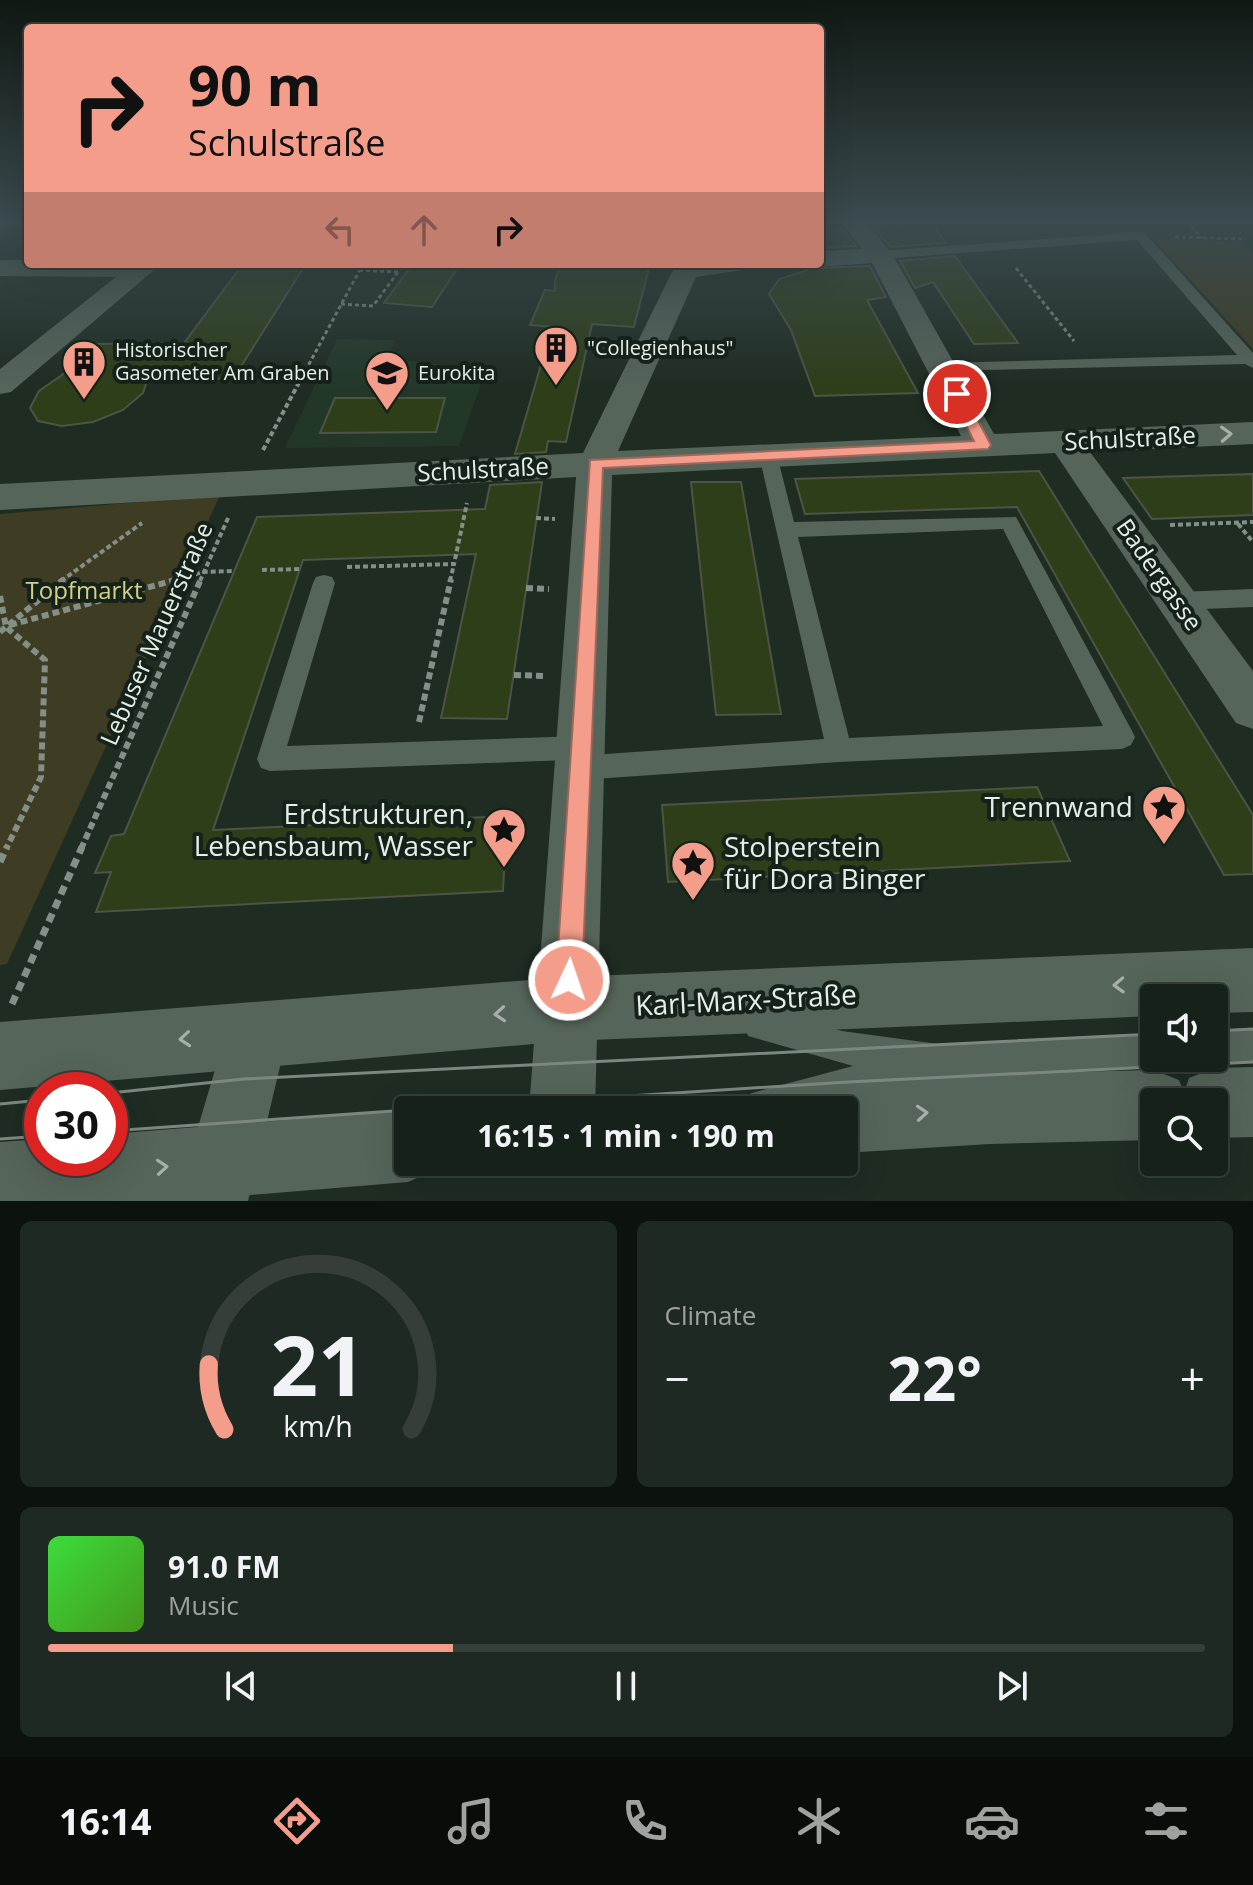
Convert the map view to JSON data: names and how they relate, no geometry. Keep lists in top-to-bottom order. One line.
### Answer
{"streets":{"street":["Schulstraße","Badergasse","Karl-Marx-Straße"],"path":["Lebuser Mauerstraße"]},"crossings":[["Schulstraße","Badergasse"],["Schulstraße","Lebuser Mauerstraße"],["Lebuser Mauerstraße","Karl-Marx-Straße"]],"parks":["Topfmarkt"],"places":{"building":["\"Collegienhaus\"","Historischer Gasometer Am Graben"],"school or university":["Eurokita"],"place":["Trennwand","Erdstrukturen, Lebensbaum, Wasser","Stolperstein für Dora Binger"]},"page":{"turn":["90 m","Schulstraße"],"limit":"30","trip":"16:15 · 1 min · 190 m","tile":"Climate","heat":["−","22°","+"],"song":["91.0 FM","Music"],"tabs":"16:14","gauge":["21","km/h"]}}
